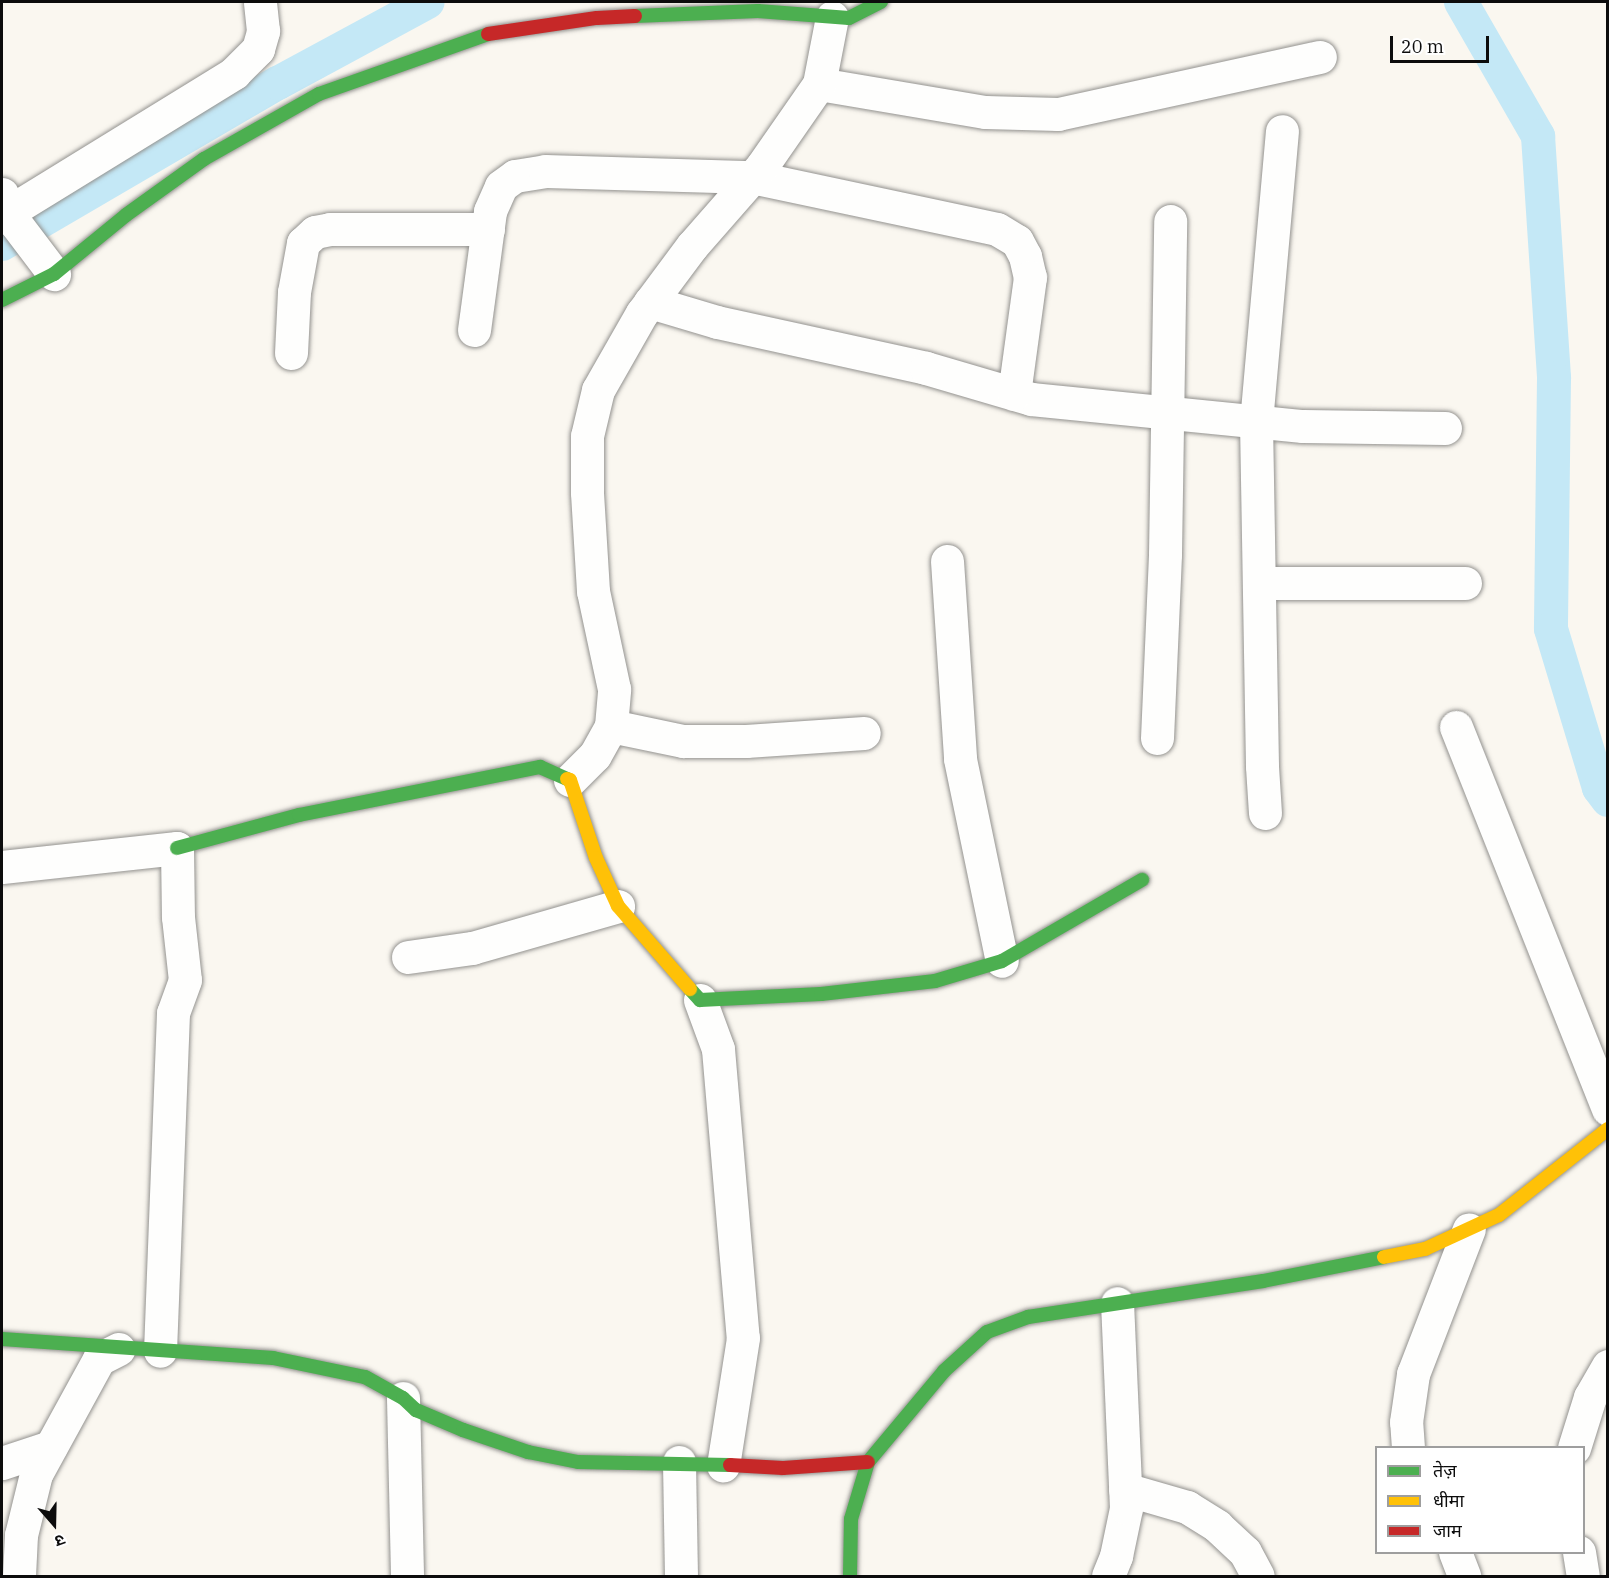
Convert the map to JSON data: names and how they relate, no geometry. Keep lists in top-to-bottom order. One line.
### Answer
{"legend":["तेज़","धीमा","जाम"],"scale_bar":"20 m","north":"bottom"}
